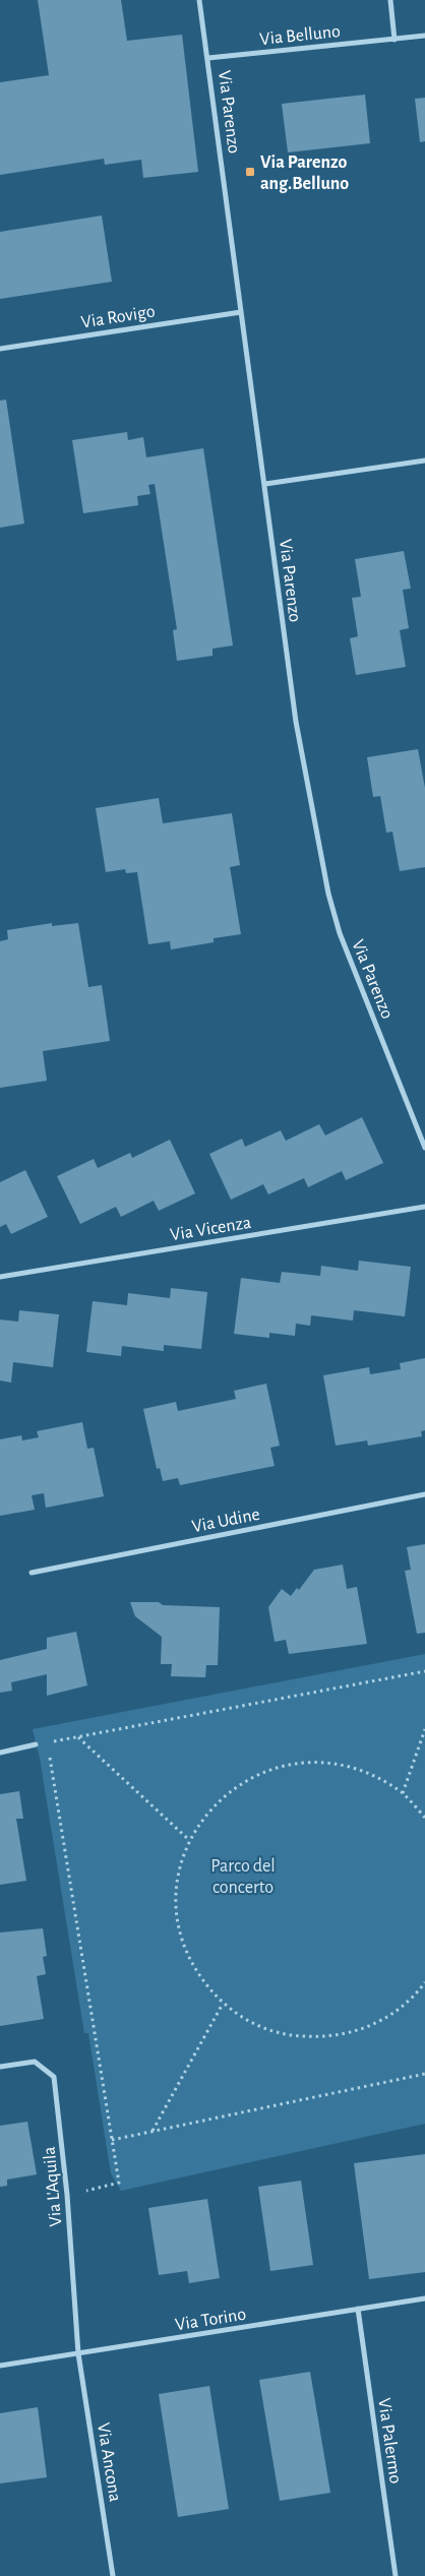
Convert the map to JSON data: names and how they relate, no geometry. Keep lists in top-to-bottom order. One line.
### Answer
{"streets":{"street":["Via Belluno","Via Parenzo","Via Rovigo","Via Vicenza","Via Udine","Via L'Aquila","Via Torino","Via Palermo","Via Ancona"]},"crossings":[["Via Belluno","Via Parenzo"],["Via Parenzo","Via Rovigo"],["Via L'Aquila","Via Torino"],["Via L'Aquila","Via Ancona"],["Via Torino","Via Palermo"],["Via Torino","Via Ancona"]],"parks":["Parco del concerto"],"places":{"transit":["Via Parenzo ang.Belluno"]}}
